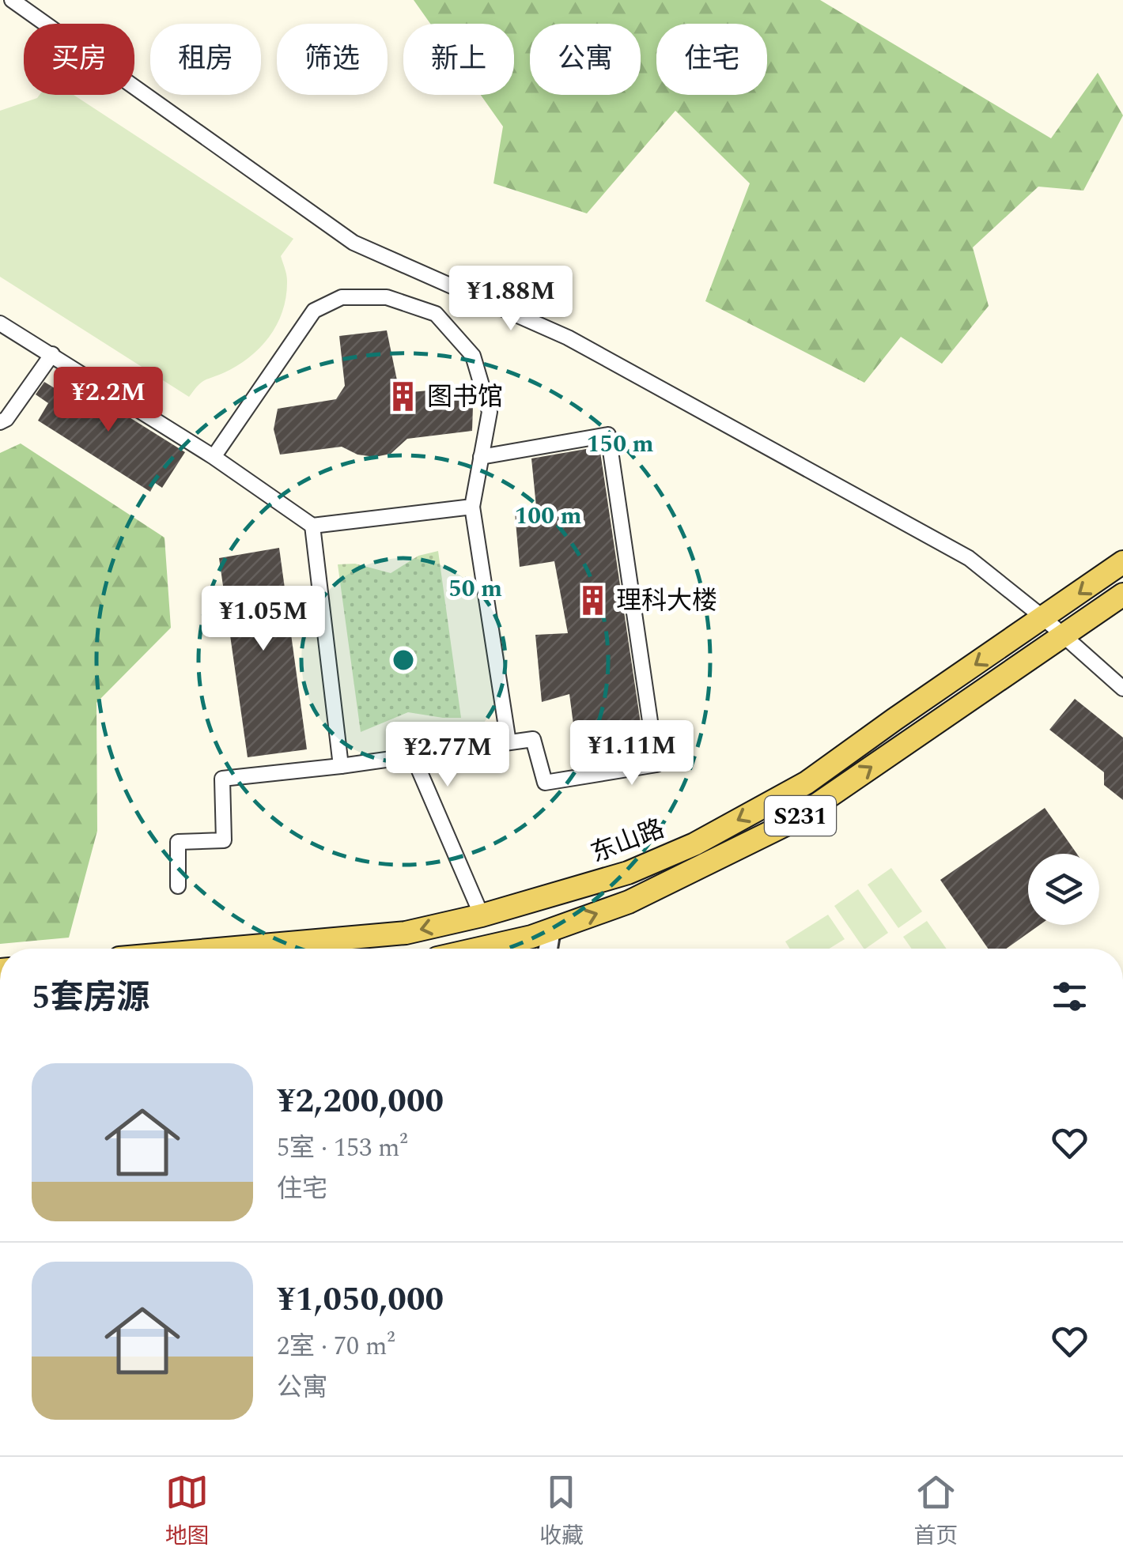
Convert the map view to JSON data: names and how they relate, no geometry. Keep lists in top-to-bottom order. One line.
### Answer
{"streets":{"main road":["S231","东山路"]},"places":{"building":["图书馆","理科大楼"]},"page":{"chip":["买房","租房","筛选","新上","公寓","住宅"],"price":["¥1.88M","¥2.2M","¥1.05M","¥1.11M","¥2.77M"],"heading":"5套房源","list":[{"name":"¥2,200,000","note":"5室 · 153 m² · 住宅"},{"name":"¥1,050,000","note":"2室 · 70 m² · 公寓"}],"tabs":["地图","收藏","首页"]},"rings":["150 m","100 m","50 m"]}
